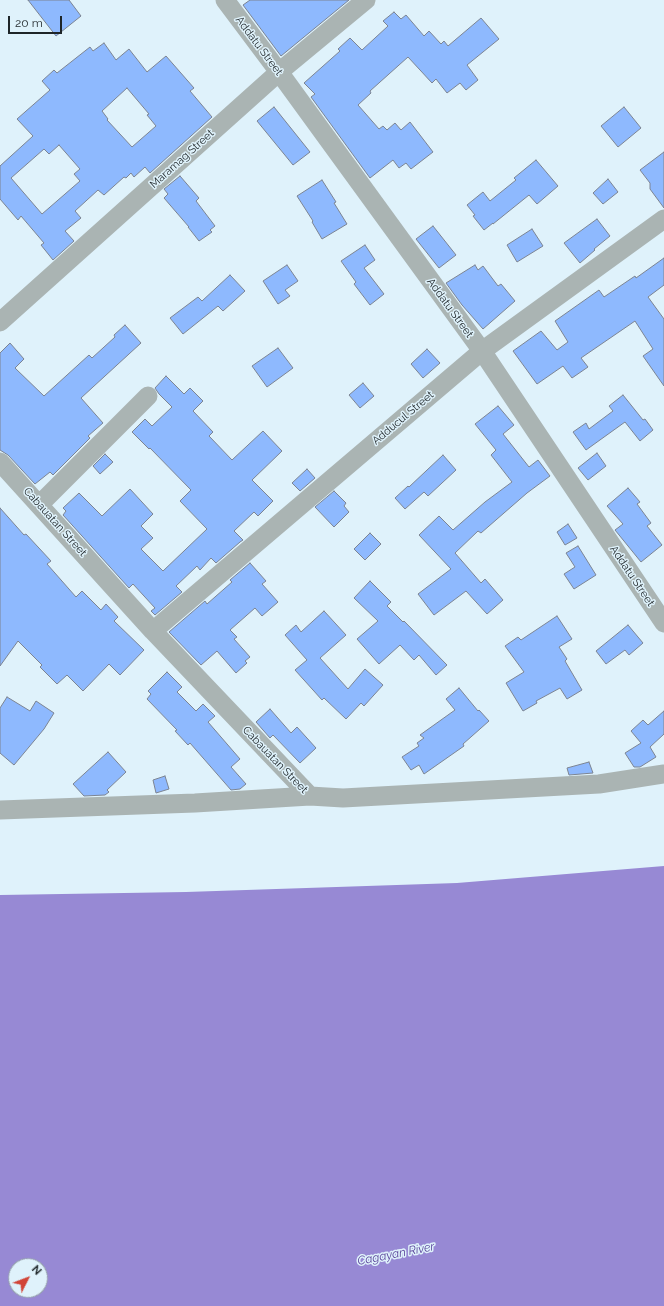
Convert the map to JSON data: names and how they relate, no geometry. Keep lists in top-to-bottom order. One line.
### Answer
{"streets":{"street":["Addatu Street","Maramag Street","Adducul Street","Cabauatan Street"]},"crossings":[["Addatu Street","Maramag Street"],["Addatu Street","Adducul Street"],["Adducul Street","Cabauatan Street"]],"water":["Cagayan River"],"scale_bar":"20 m","north":"top right"}
